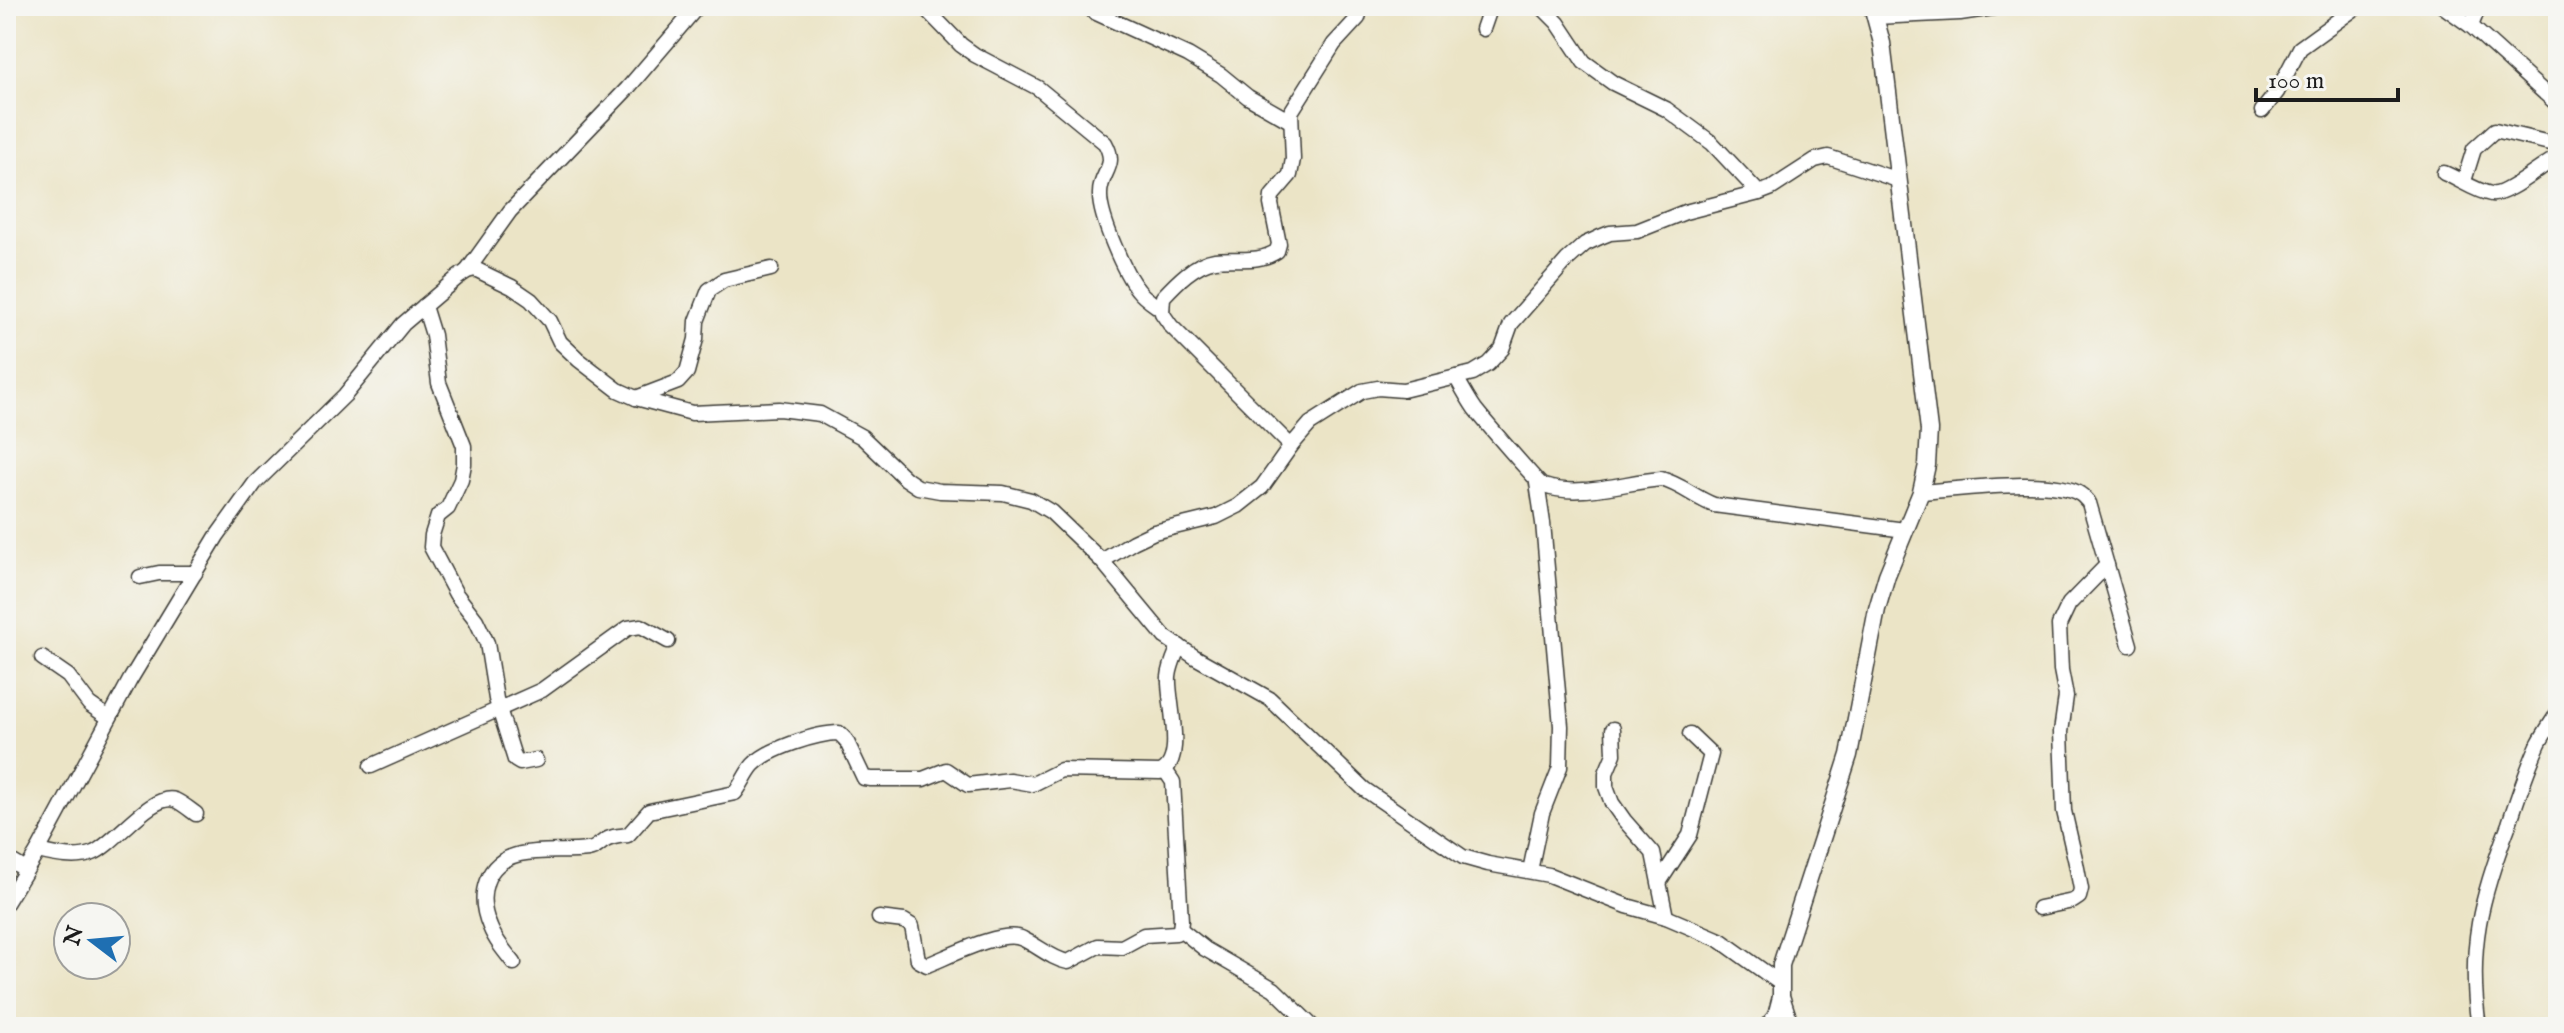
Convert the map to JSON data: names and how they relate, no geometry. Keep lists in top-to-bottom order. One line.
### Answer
{"scale_bar":"100 m","north":"left"}
